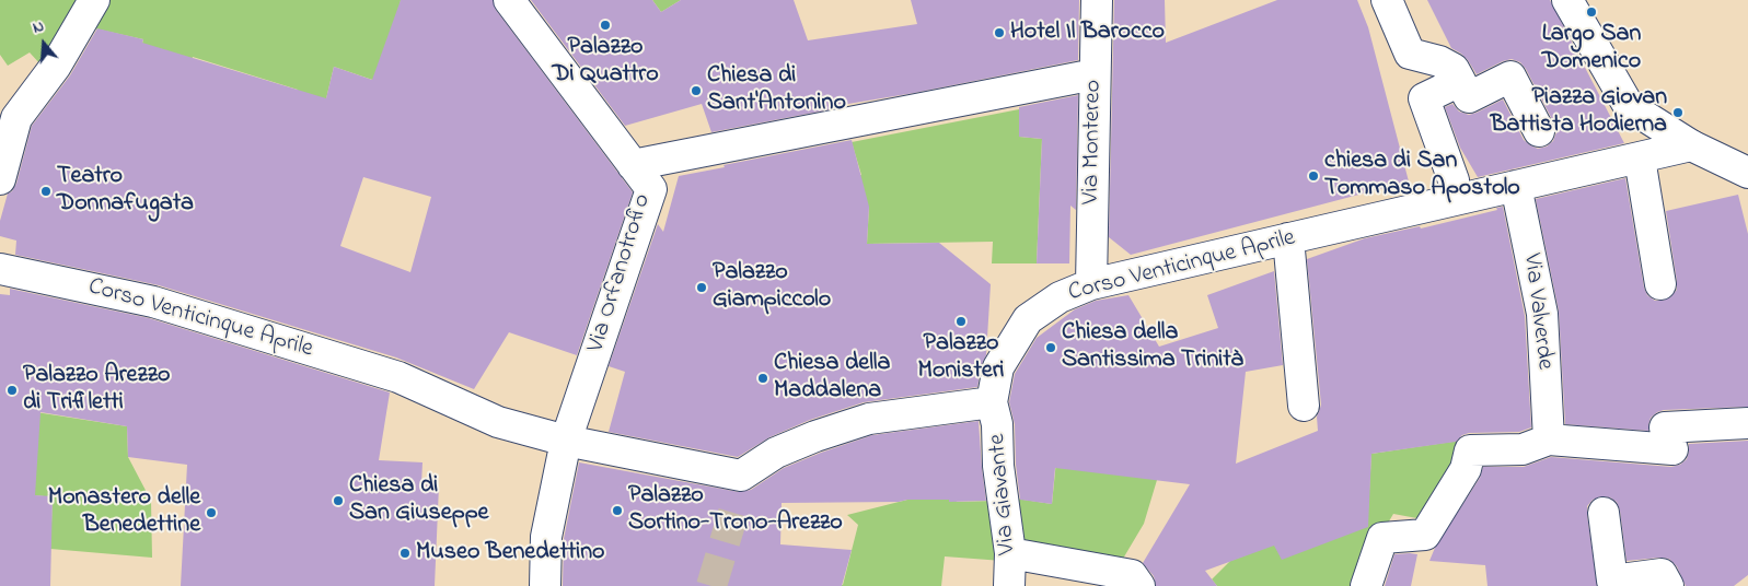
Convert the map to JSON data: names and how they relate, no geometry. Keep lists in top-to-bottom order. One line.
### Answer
{"streets":{"street":["Via Montereo","Corso Venticinque Aprile","Via Orfanotrofio","Via Valverde","Via Giavante"]},"crossings":[["Via Montereo","Corso Venticinque Aprile"],["Corso Venticinque Aprile","Via Orfanotrofio"],["Corso Venticinque Aprile","Via Valverde"],["Corso Venticinque Aprile","Via Giavante"]],"places":["Largo San Domenico","Palazzo Di Quattro","Hotel Il Barocco","Chiesa di Sant'Antonino","Piazza Giovan Battista Hodierna","chiesa di San Tommaso Apostolo","Teatro Donnafugata","Palazzo Giampiccolo","Palazzo Monisteri","Chiesa della Santissima Trinità","Chiesa della Maddalena","Palazzo Arezzo di Trifiletti","Chiesa di San Giuseppe","Palazzo Sortino-Trono-Arezzo","Monastero delle Benedettine","Museo Benedettino"],"north":"top"}
